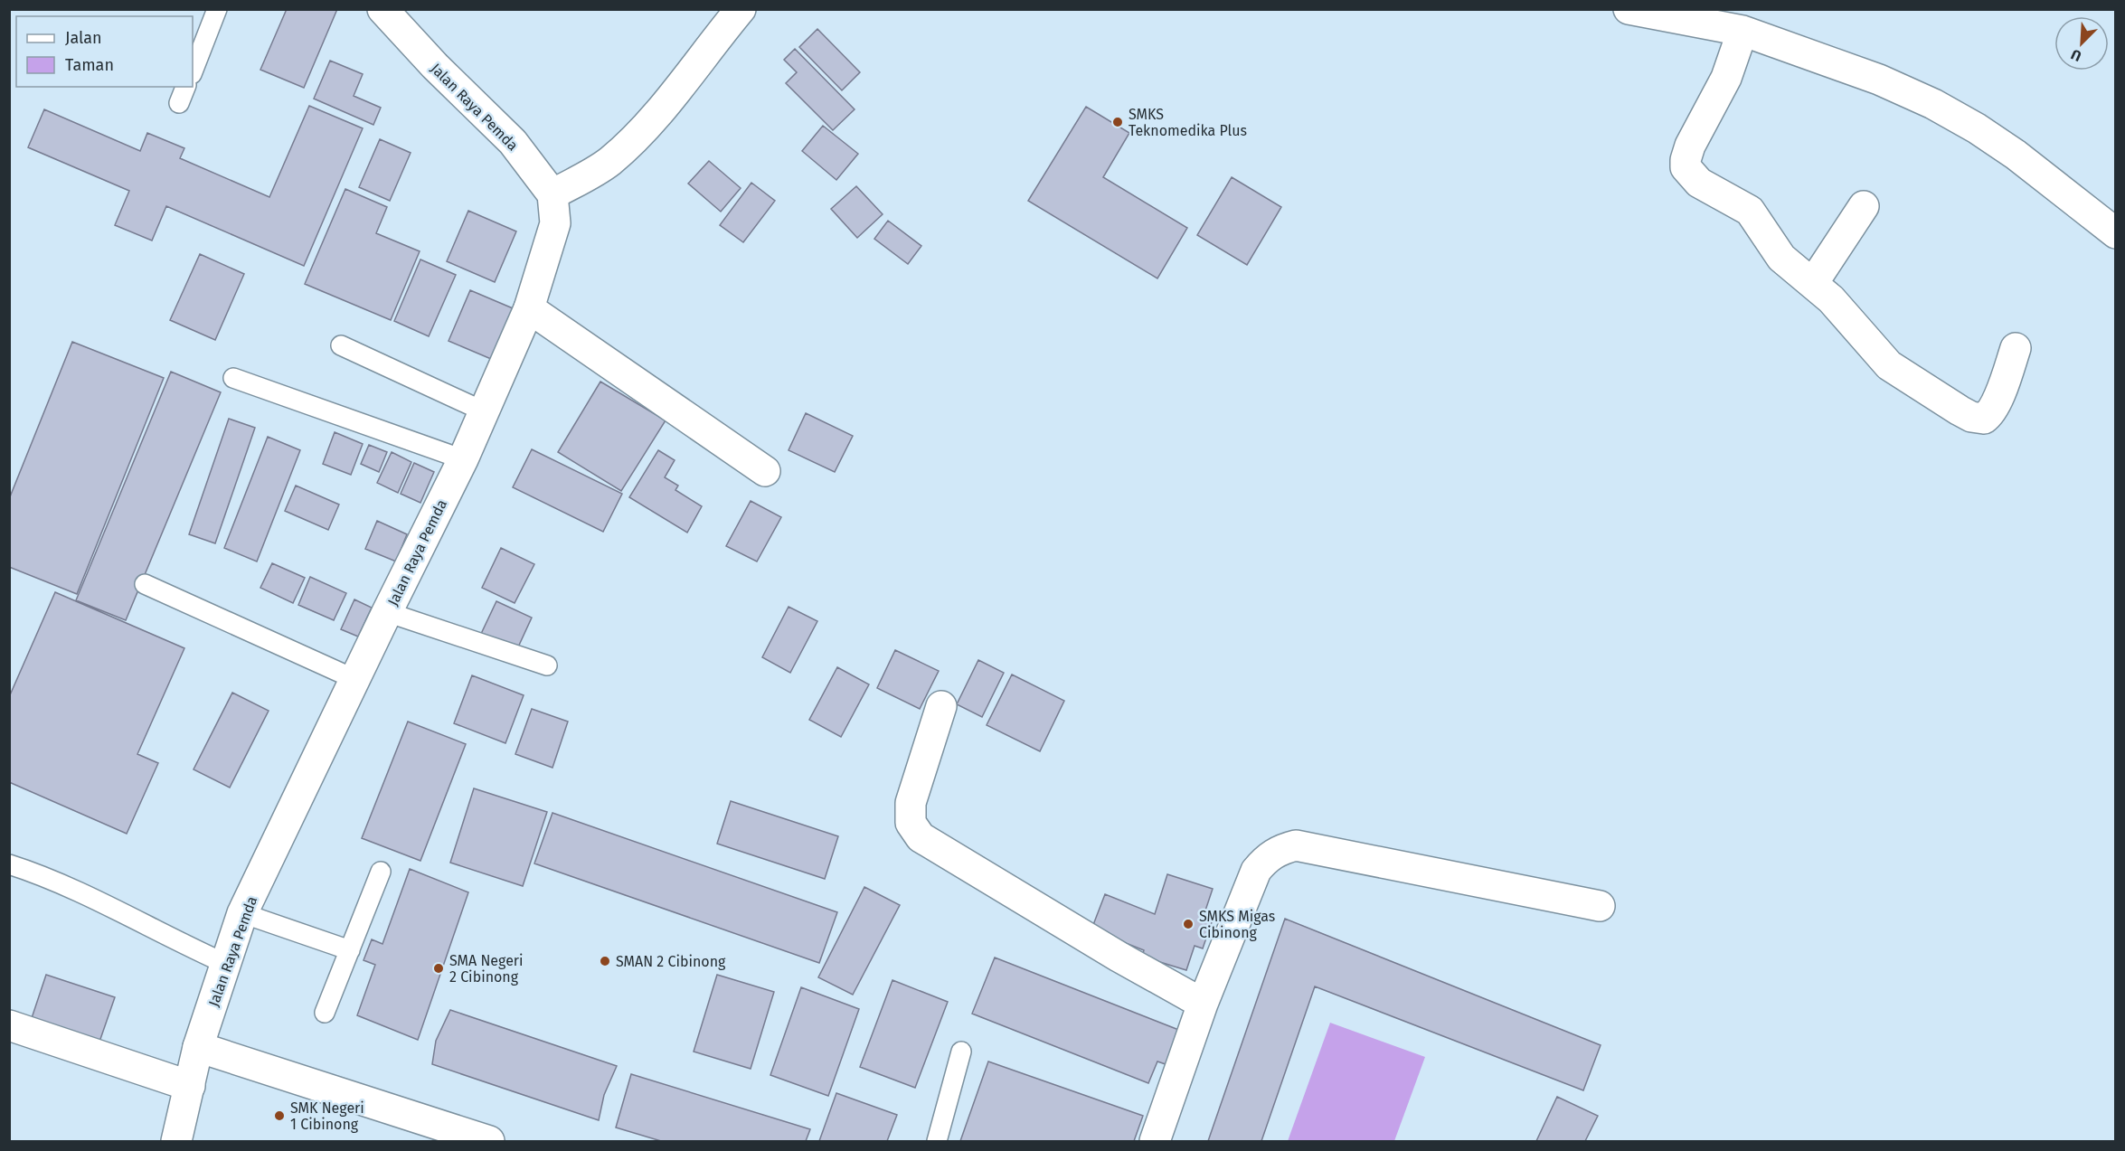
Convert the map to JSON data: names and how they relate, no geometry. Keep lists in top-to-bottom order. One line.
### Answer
{"streets":{"street":["Jalan Raya Pemda"]},"places":["SMKS Teknomedika Plus","SMKS Migas Cibinong","SMAN 2 Cibinong","SMA Negeri 2 Cibinong","SMK Negeri 1 Cibinong"],"legend":["Jalan","Taman"],"north":"bottom left"}
